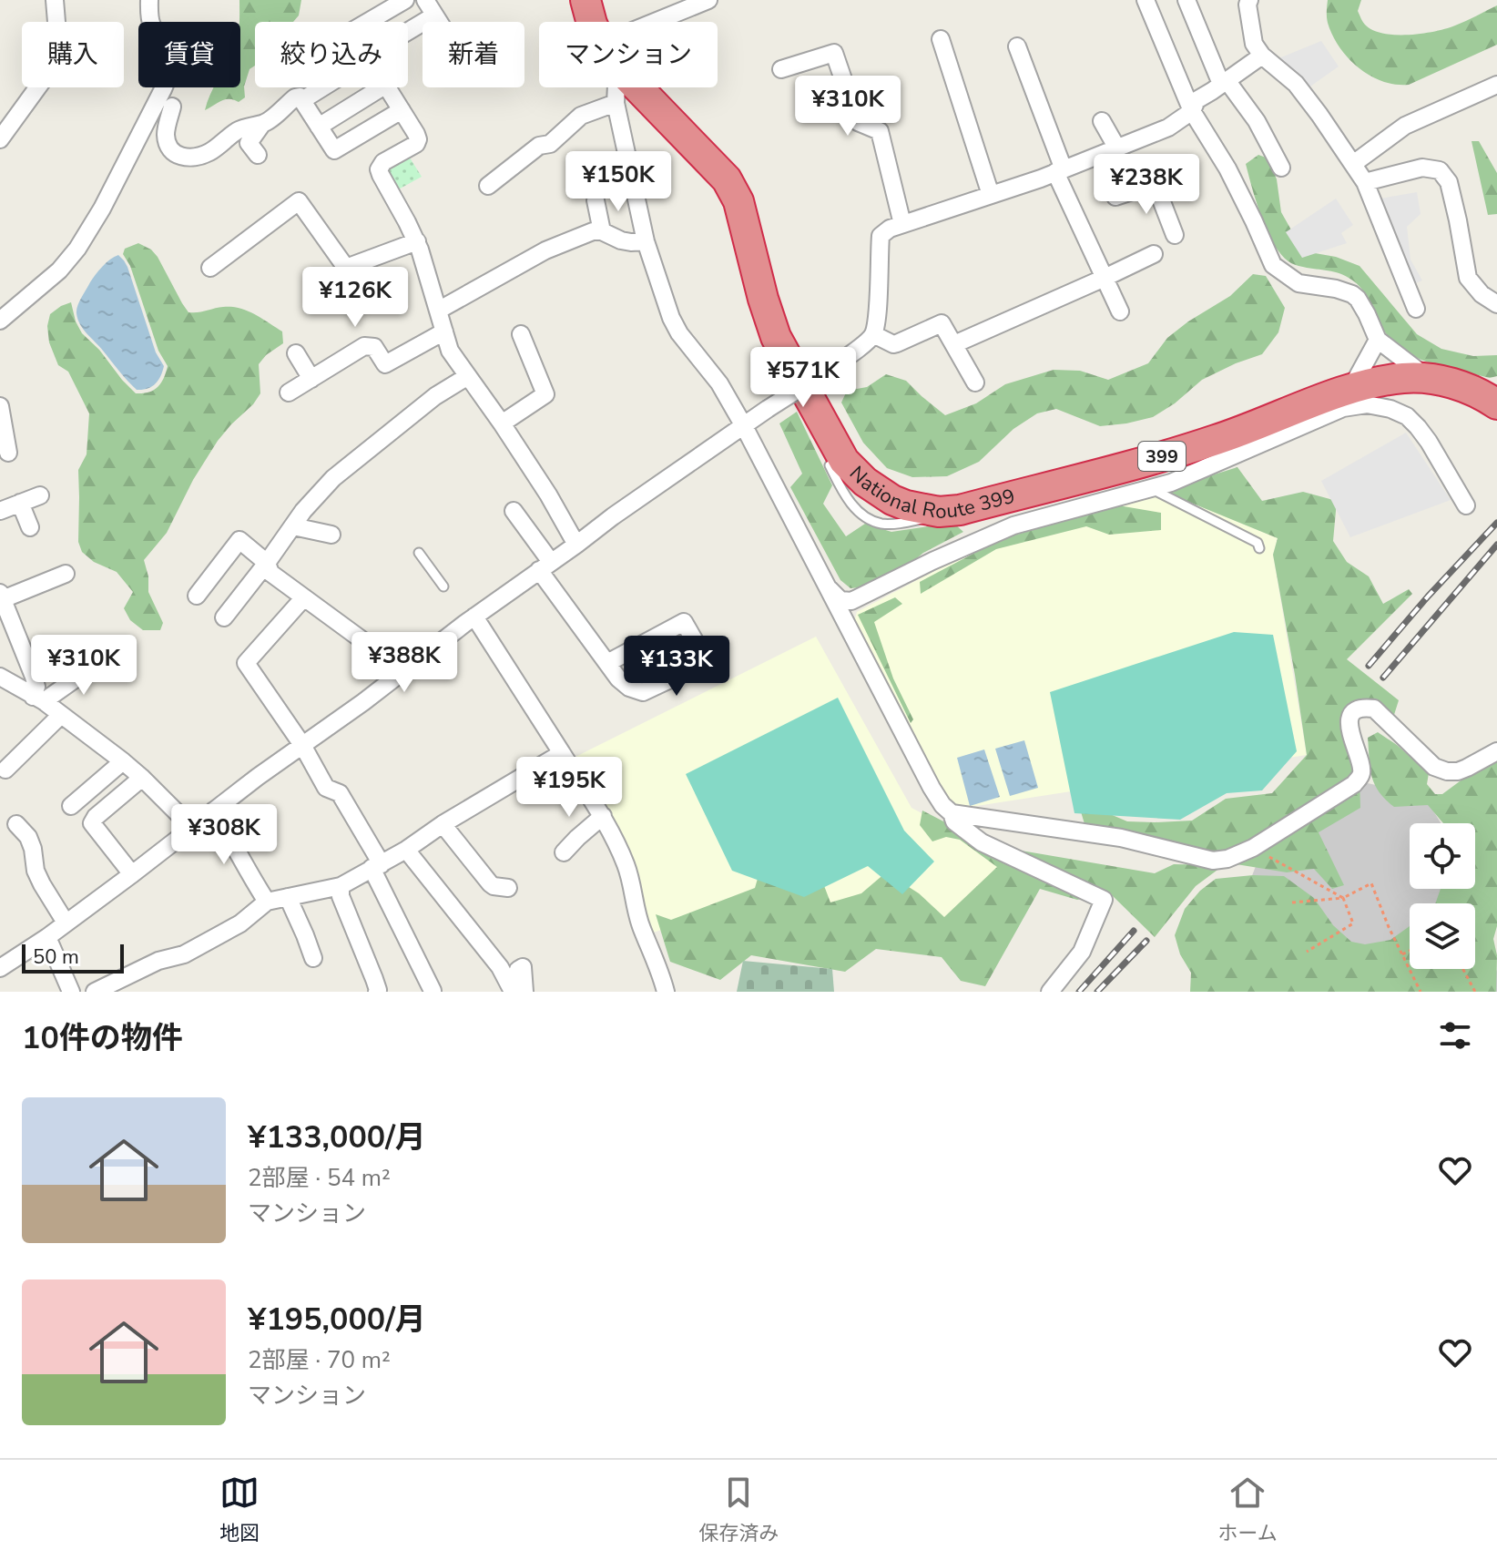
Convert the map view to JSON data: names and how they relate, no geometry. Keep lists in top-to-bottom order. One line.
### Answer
{"streets":{"highway":["399","National Route 399"]},"scale_bar":"50 m","page":{"chip":["購入","賃貸","絞り込み","新着","マンション"],"price":["¥310K","¥150K","¥238K","¥126K","¥571K","¥388K","¥310K","¥133K","¥195K","¥308K"],"scale":"50 m","heading":"10件の物件","list":[{"name":"¥133,000/月","note":"2部屋 · 54 m² · マンション"},{"name":"¥195,000/月","note":"2部屋 · 70 m² · マンション"}],"tabs":["地図","保存済み","ホーム"]}}
